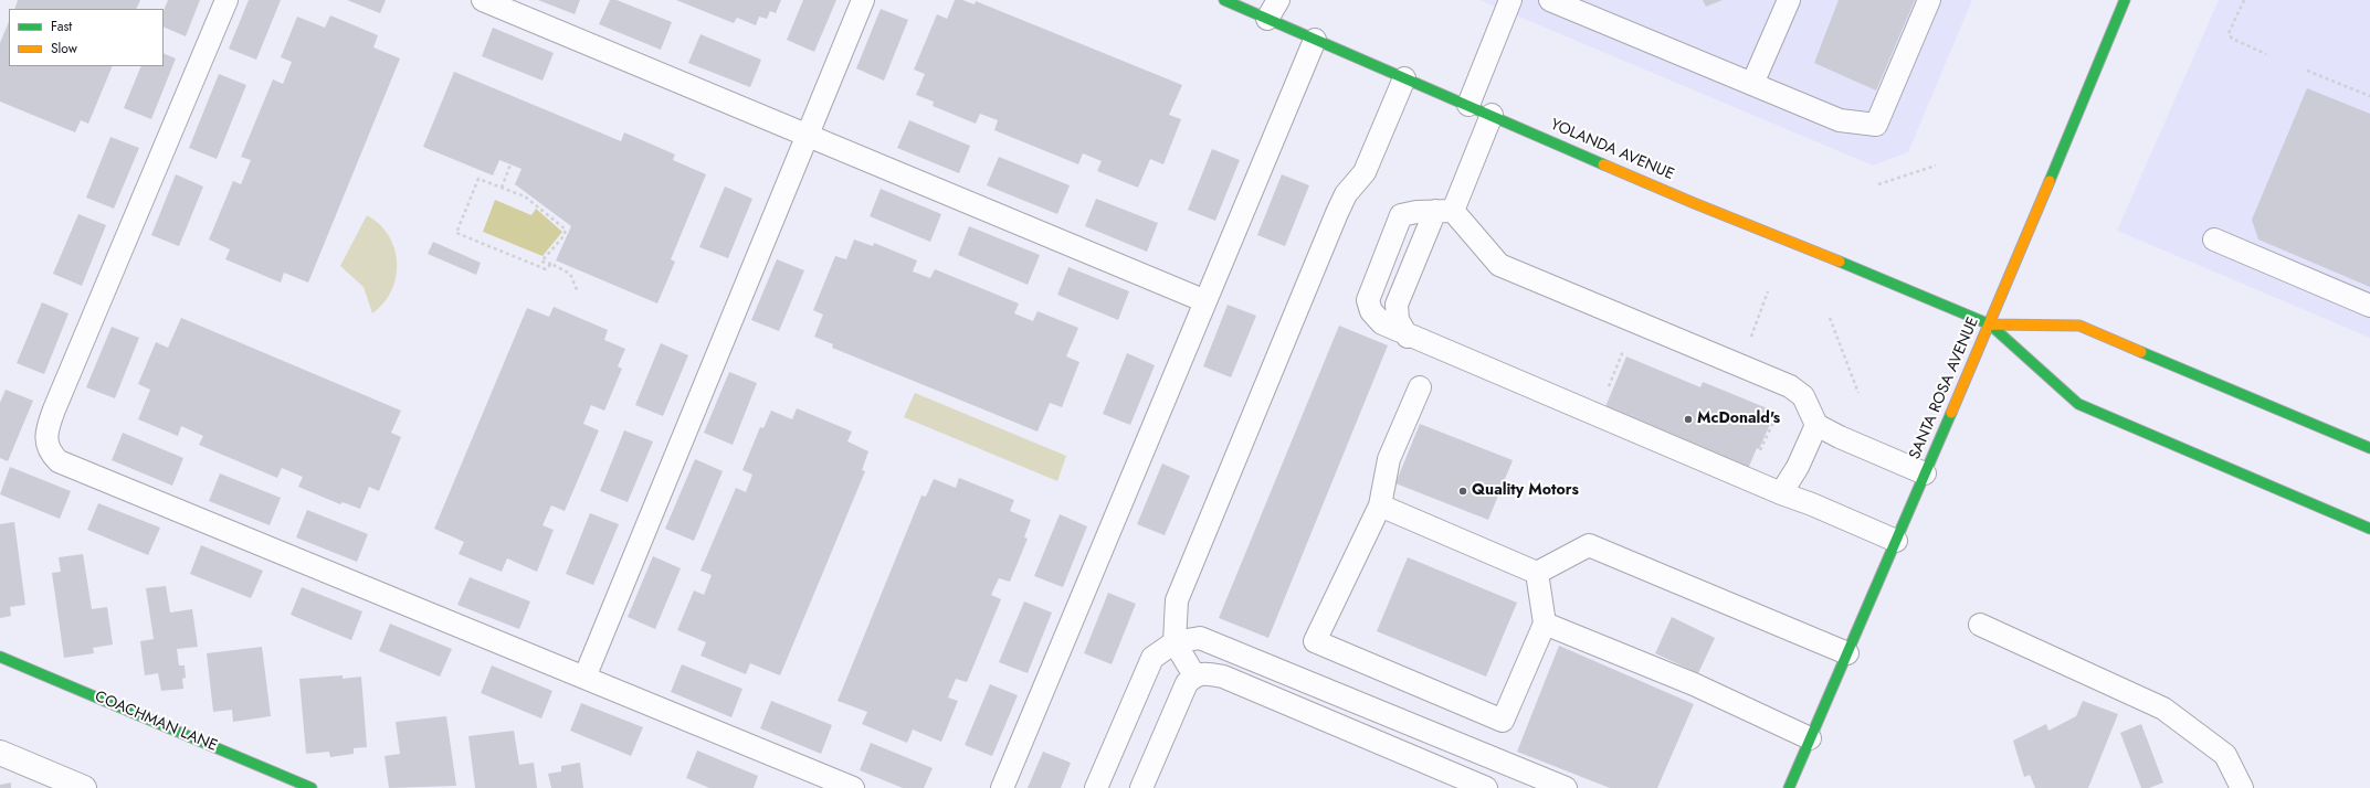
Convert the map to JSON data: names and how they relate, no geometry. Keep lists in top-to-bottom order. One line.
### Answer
{"streets":{"main road":["YOLANDA AVENUE","SANTA ROSA AVENUE","COACHMAN LANE"]},"crossings":[["YOLANDA AVENUE","SANTA ROSA AVENUE"]],"places":["McDonald's","Quality Motors"],"legend":["Fast","Slow"]}
